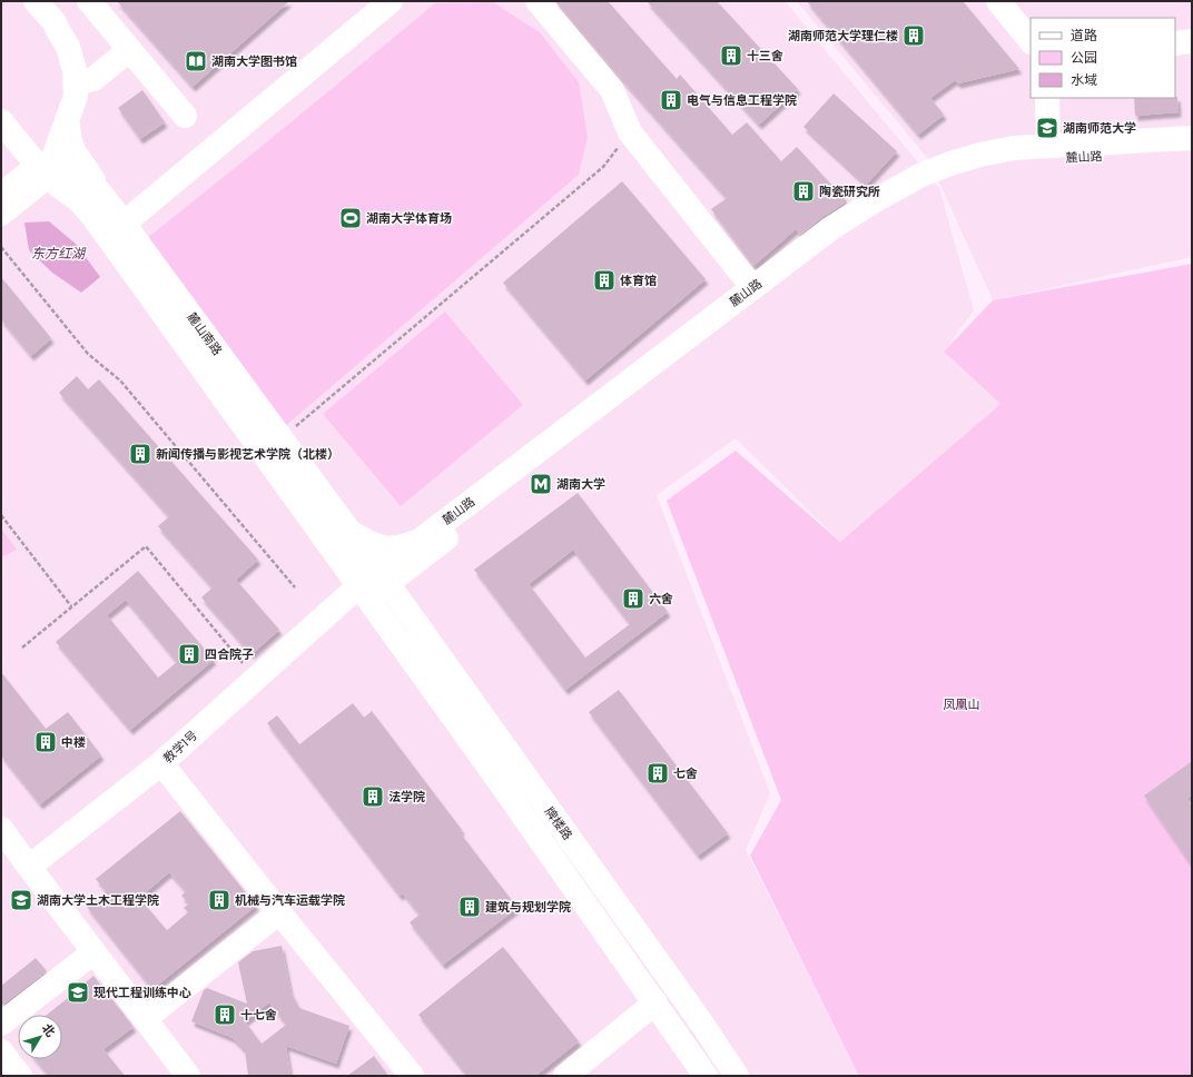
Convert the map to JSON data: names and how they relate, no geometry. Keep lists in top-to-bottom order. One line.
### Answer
{"streets":{"main road":["麓山路","麓山南路","教学1号","牌楼路"]},"crossings":[["麓山路","麓山南路"],["麓山路","教学1号"],["麓山路","牌楼路"],["麓山南路","教学1号"],["麓山南路","牌楼路"],["教学1号","牌楼路"]],"water":["东方红湖"],"parks":["凤凰山"],"places":{"building":["湖南师范大学理仁楼","十三舍","电气与信息工程学院","陶瓷研究所","体育馆","新闻传播与影视艺术学院（北楼）","六舍","四合院子","中楼","七舍","法学院","机械与汽车运载学院","建筑与规划学院","十七舍"],"library":["湖南大学图书馆"],"school or university":["湖南师范大学","湖南大学土木工程学院","现代工程训练中心"],"sports":["湖南大学体育场"],"metro station":["湖南大学"]},"legend":["道路","公园","水域"],"north":"top right"}
